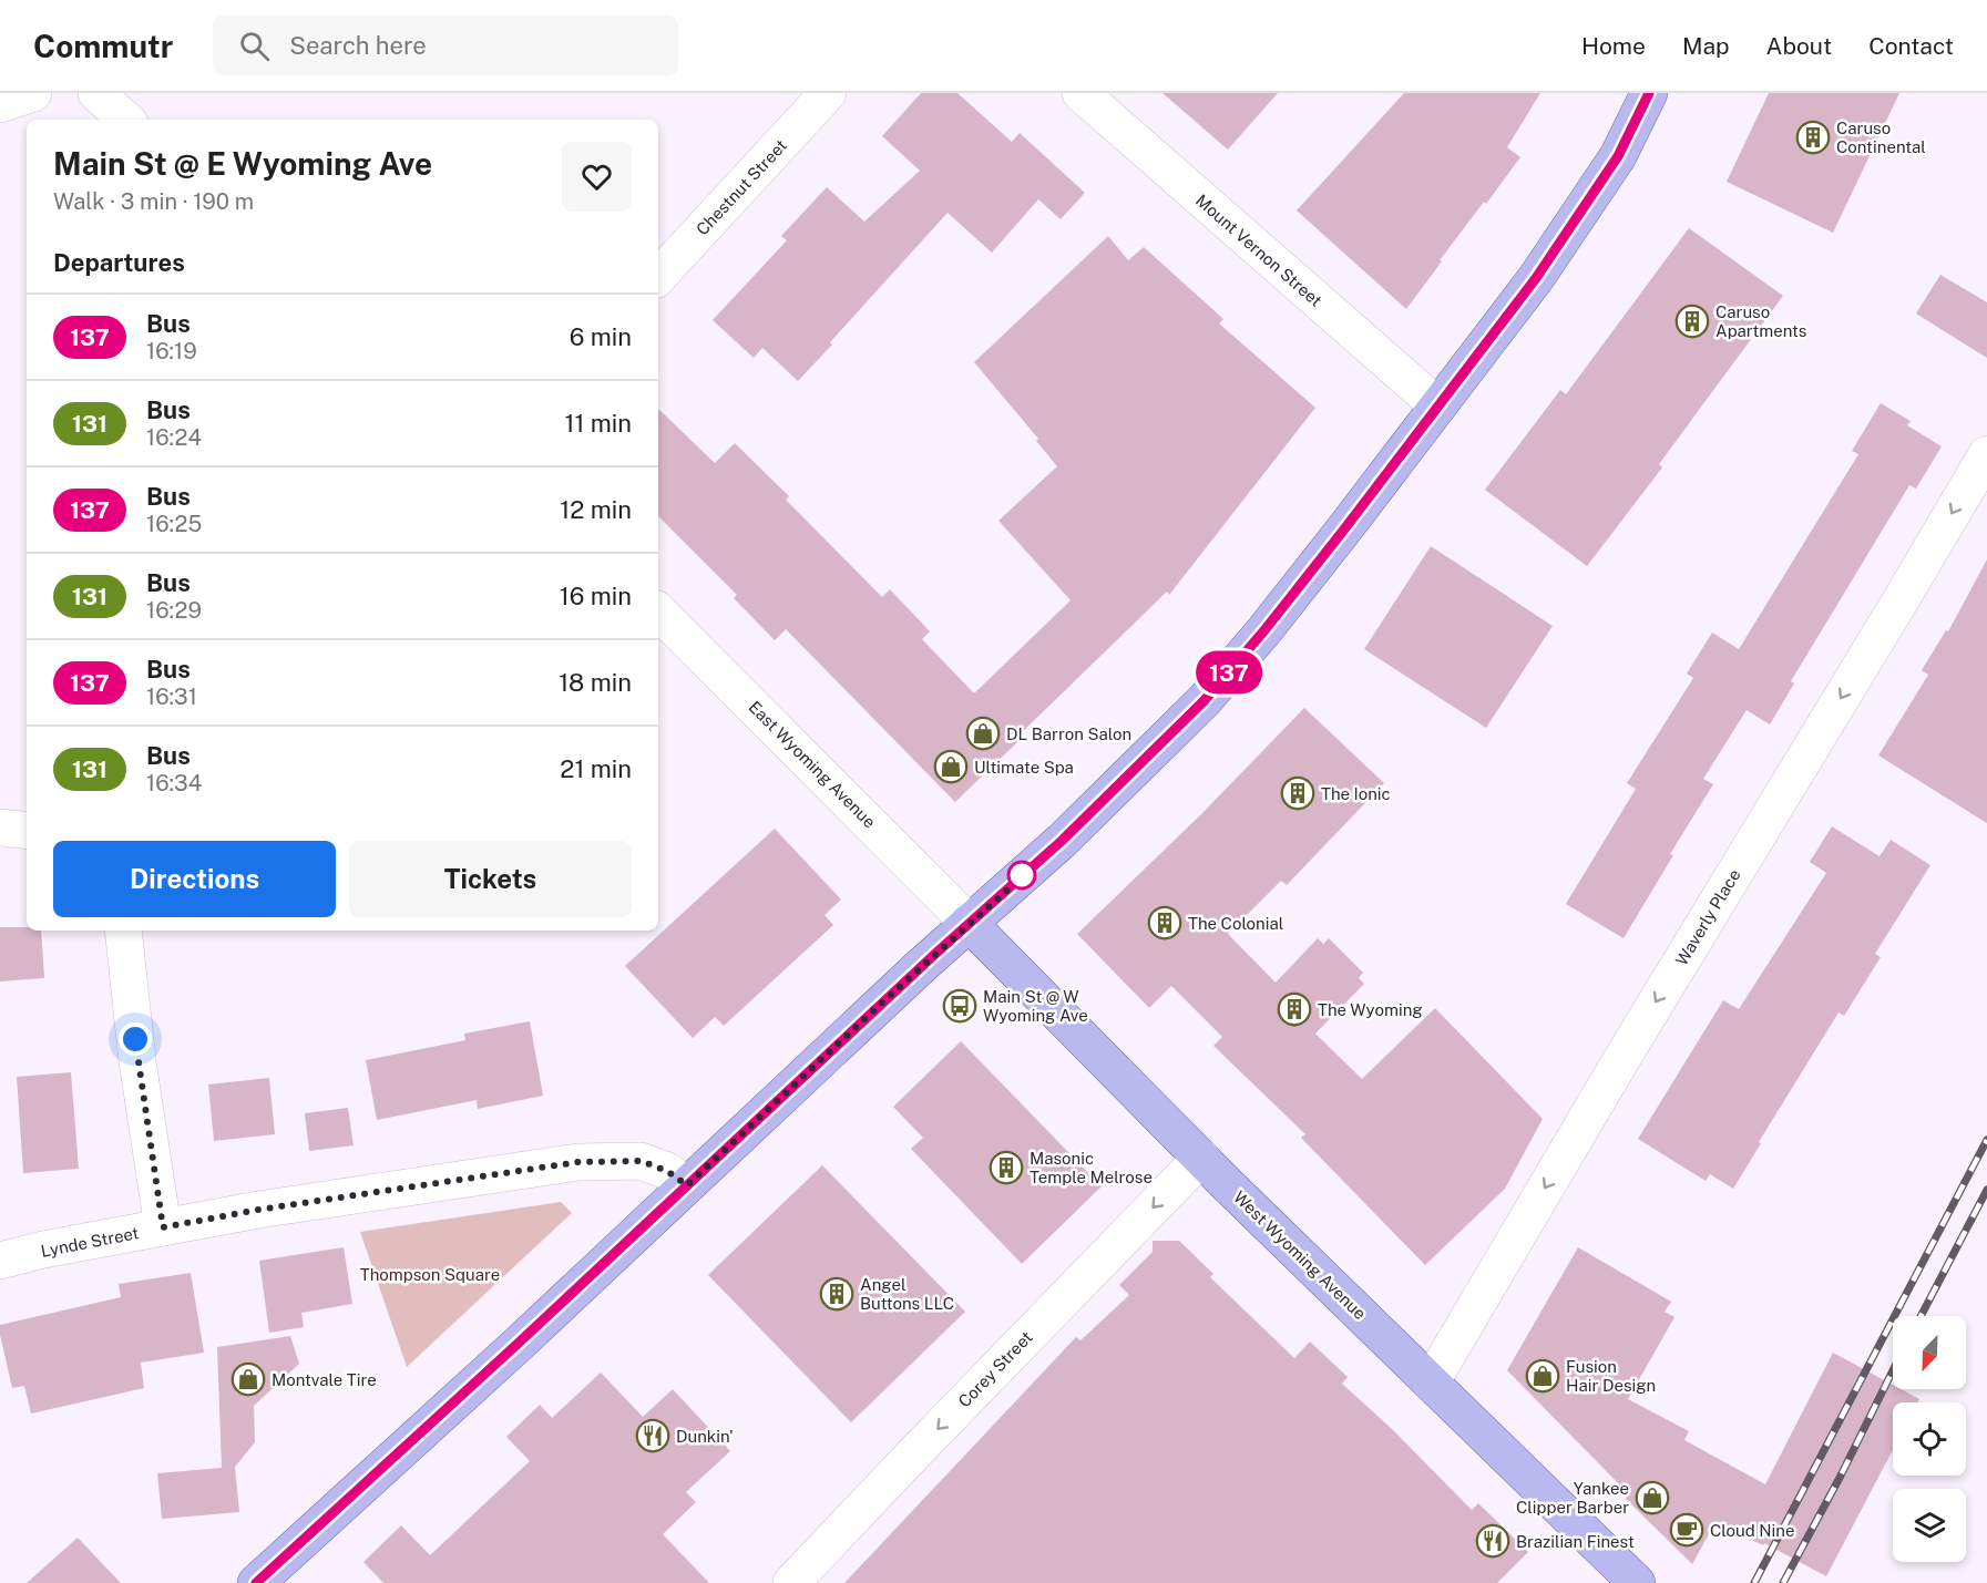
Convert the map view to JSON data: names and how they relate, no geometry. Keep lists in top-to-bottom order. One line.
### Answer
{"streets":{"main road":["West Wyoming Avenue"],"street":["Chestnut Street","Mount Vernon Street","East Wyoming Avenue","Waverly Place","Lynde Street","Corey Street"]},"crossings":[["East Wyoming Avenue","West Wyoming Avenue"],["Waverly Place","West Wyoming Avenue"],["West Wyoming Avenue","Corey Street"]],"one_way":["Waverly Place","Corey Street"],"parks":["Thompson Square"],"places":{"building":["Caruso Continental","Caruso Apartments","The Ionic","The Colonial","The Wyoming","Masonic Temple Melrose","Angel Buttons LLC"],"shop":["DL Barron Salon","Ultimate Spa","Fusion Hair Design","Montvale Tire","Yankee Clipper Barber"],"bus stop":["Main St @ W Wyoming Ave"],"restaurant":["Dunkin'","Brazilian Finest"],"cafe":["Cloud Nine"]},"lines":["bus line 137"],"north":"bottom left","page":{"header":"Commutr","search":"Search here","nav":["Home","Map","About","Contact"],"on_map":"137","heading":[["Main St @ E Wyoming Ave","Walk · 3 min · 190 m"],"Departures"],"list":[{"mark":"137","name":"Bus","note":"16:19","value":"6 min"},{"mark":"131","name":"Bus","note":"16:24","value":"11 min"},{"mark":"137","name":"Bus","note":"16:25","value":"12 min"},{"mark":"131","name":"Bus","note":"16:29","value":"16 min"},{"mark":"137","name":"Bus","note":"16:31","value":"18 min"},{"mark":"131","name":"Bus","note":"16:34","value":"21 min"}],"buttons":["Directions","Tickets"]}}
